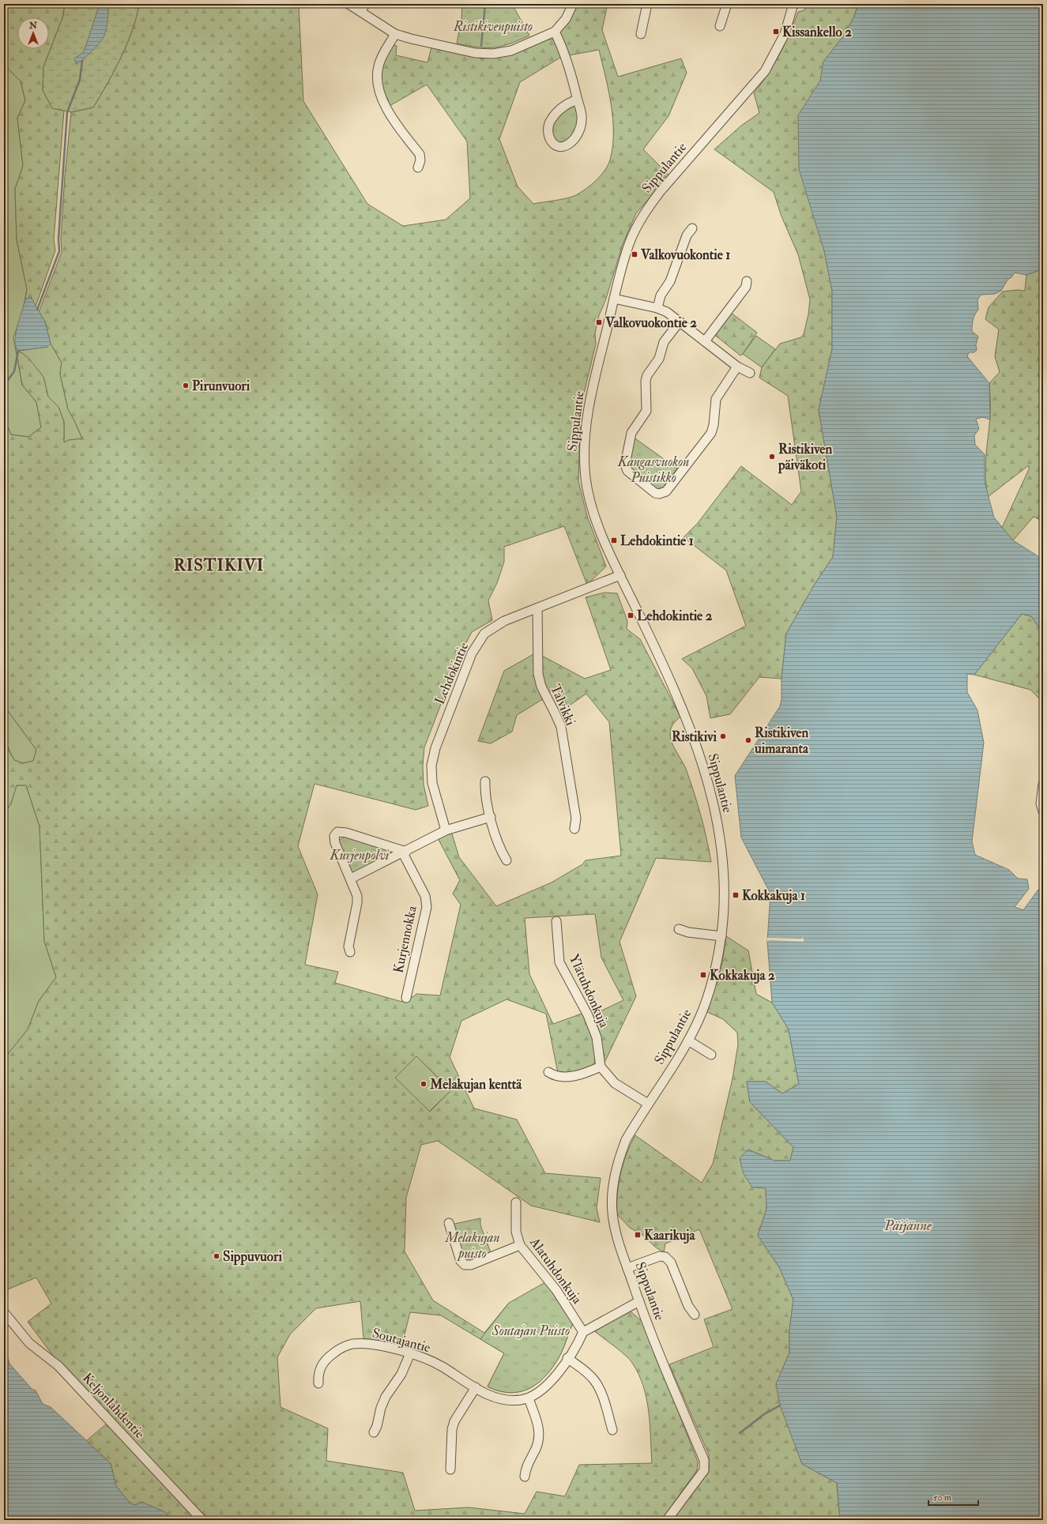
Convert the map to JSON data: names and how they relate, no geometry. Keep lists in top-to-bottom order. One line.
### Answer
{"streets":{"street":["Sippulantie","Lehdokintie","Talvikki","Kurjennokka","Ylätuhdonkuja","Alatuhdonkuja","Soutajantie","Keljonlahdentie"]},"crossings":[["Sippulantie","Lehdokintie"],["Lehdokintie","Talvikki"],["Alatuhdonkuja","Soutajantie"]],"districts":["RISTIKIVI"],"water":["Päijänne"],"parks":["Ristikivenpuisto","Kangasvuokon Puistikko","Kurjenpolvi","Melakujan puisto","Soutajan Puisto"],"places":{"transit":["Kissankello 2","Valkovuokontie 1","Valkovuokontie 2","Lehdokintie 1","Lehdokintie 2","Kokkakuja 1","Kokkakuja 2","Kaarikuja"],"other":["Pirunvuori","Ristikiven päiväkoti","Ristikivi","Ristikiven uimaranta","Melakujan kenttä","Sippuvuori"]},"scale_bar":"50 m","north":"top"}
